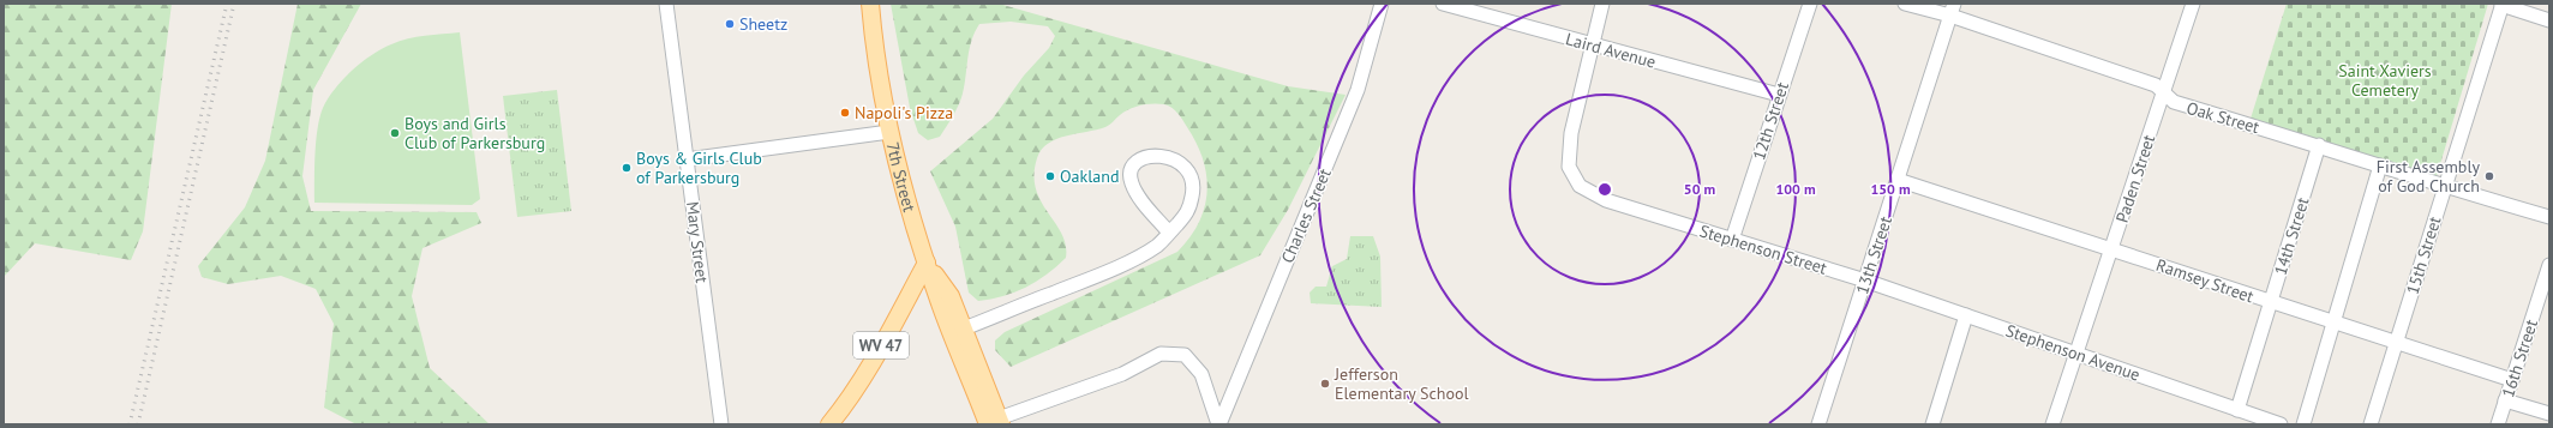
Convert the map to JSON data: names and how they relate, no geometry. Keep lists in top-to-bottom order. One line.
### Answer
{"streets":{"main road":["7th Street","WV 47"],"street":["Laird Avenue","Oak Street","12th Street","Paden Street","Charles Street","14th Street","Mary Street","Stephenson Street","13th Street","15th Street","Ramsey Street","Stephenson Avenue","16th Street"]},"crossings":[["Laird Avenue","12th Street"],["Laird Avenue","Stephenson Street"],["Oak Street","Paden Street"],["Oak Street","14th Street"],["Oak Street","13th Street"],["Oak Street","15th Street"],["12th Street","Stephenson Street"],["7th Street","WV 47"],["Paden Street","Ramsey Street"],["Paden Street","Stephenson Avenue"],["14th Street","Ramsey Street"],["14th Street","Stephenson Avenue"],["Stephenson Street","13th Street"],["Stephenson Street","Stephenson Avenue"],["13th Street","Ramsey Street"],["13th Street","Stephenson Avenue"],["15th Street","Ramsey Street"],["Ramsey Street","16th Street"]],"parks":["Saint Xaviers Cemetery"],"places":["Sheetz","Napoli's Pizza","Boys and Girls Club of Parkersburg","Boys & Girls Club of Parkersburg","Oakland","First Assembly of God Church","Jefferson Elementary School"],"rings":["50 m","100 m","150 m"]}
